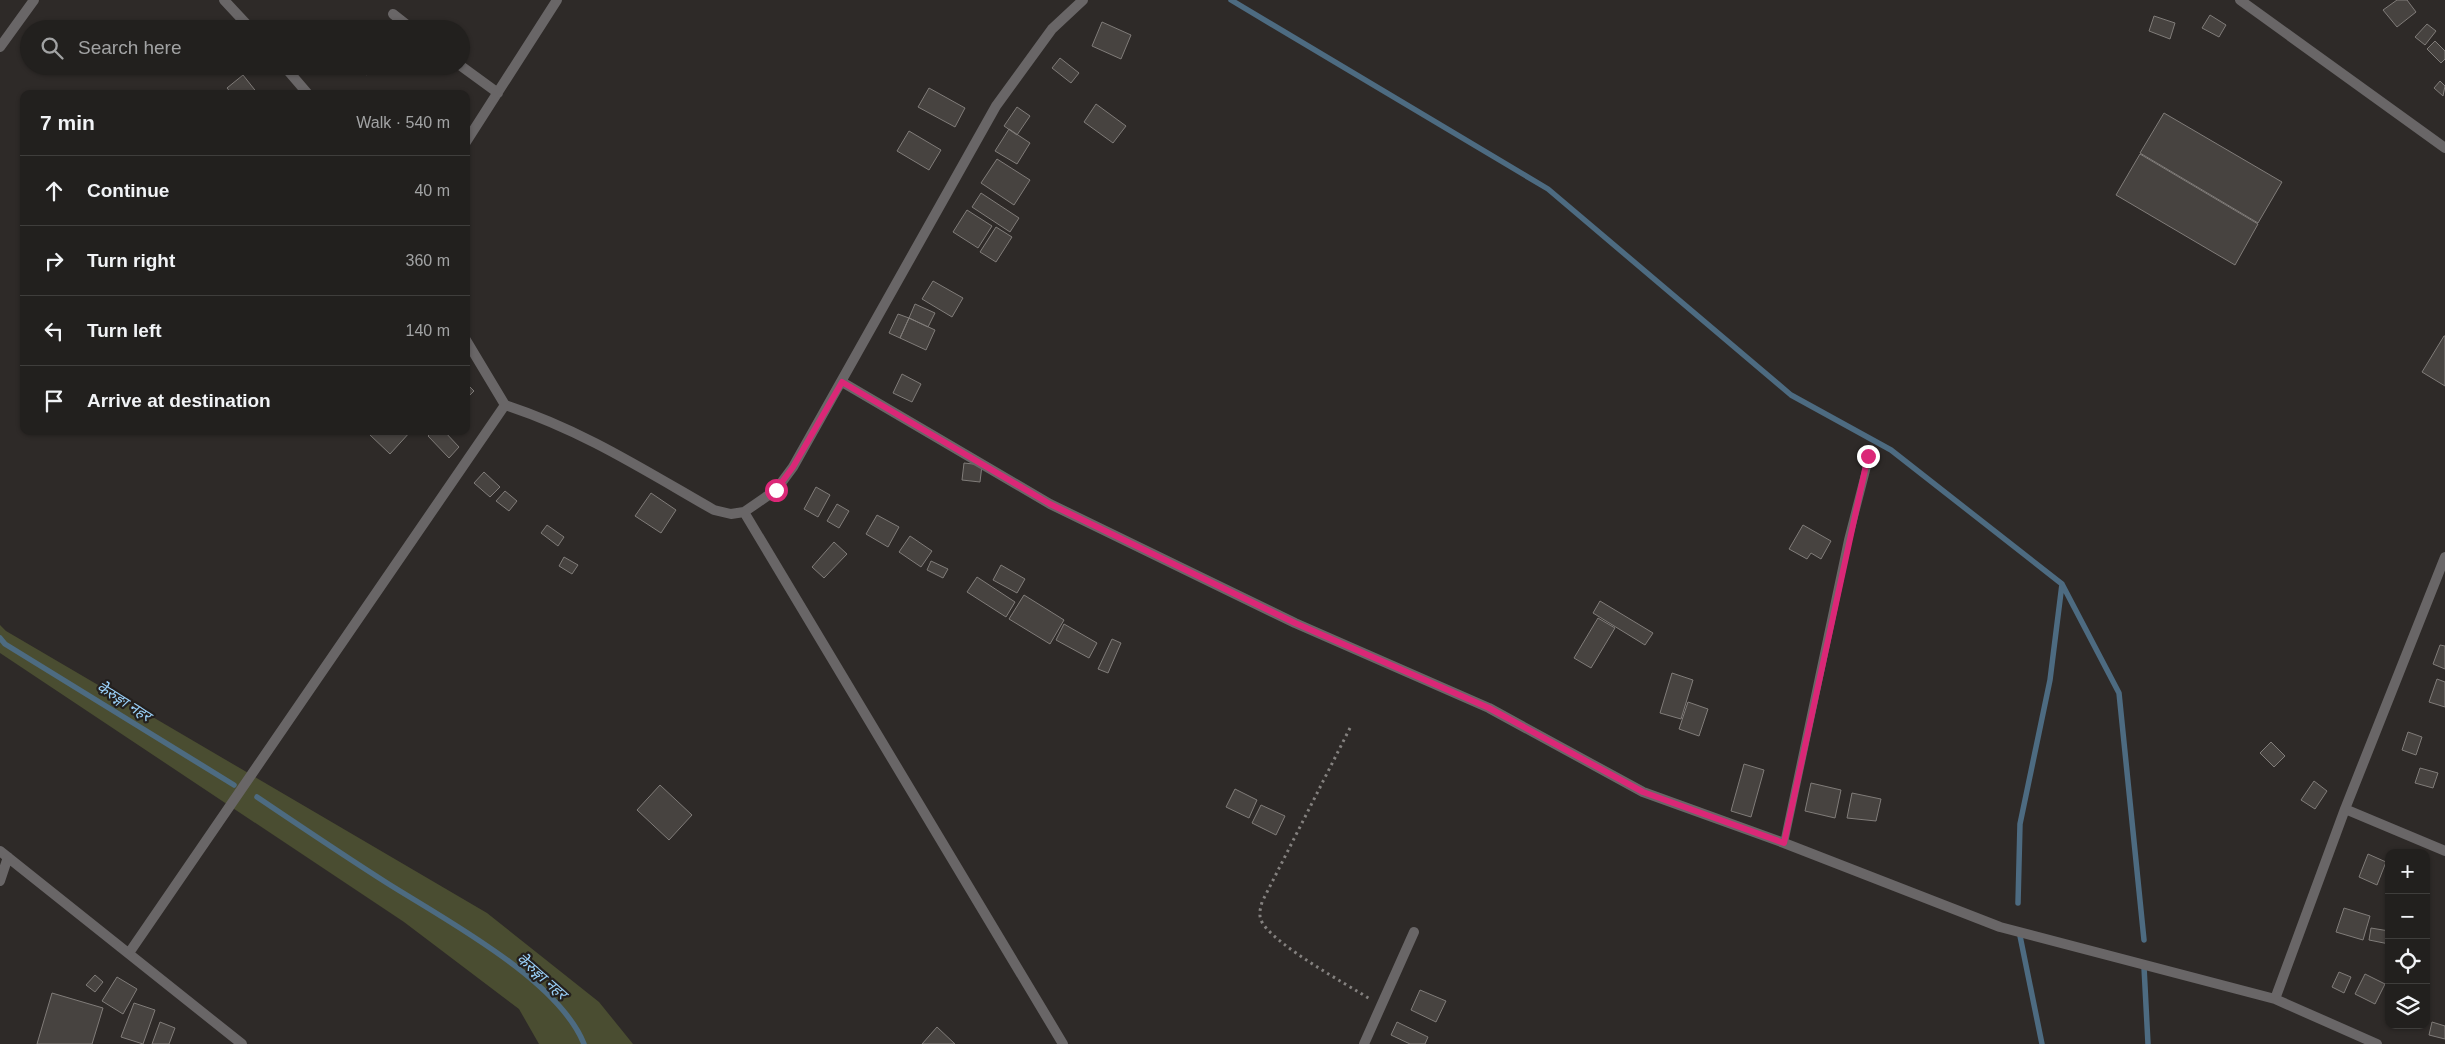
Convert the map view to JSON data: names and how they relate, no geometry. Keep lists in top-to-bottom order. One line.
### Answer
{"water":["केेरुङ्गा नहर"],"page":{"search":"Search here","heading":["7 min","Walk · 540 m"],"list":[["Continue","40 m"],["Turn right","360 m"],["Turn left","140 m"],"Arrive at destination"],"map_buttons":["+","−"]}}
